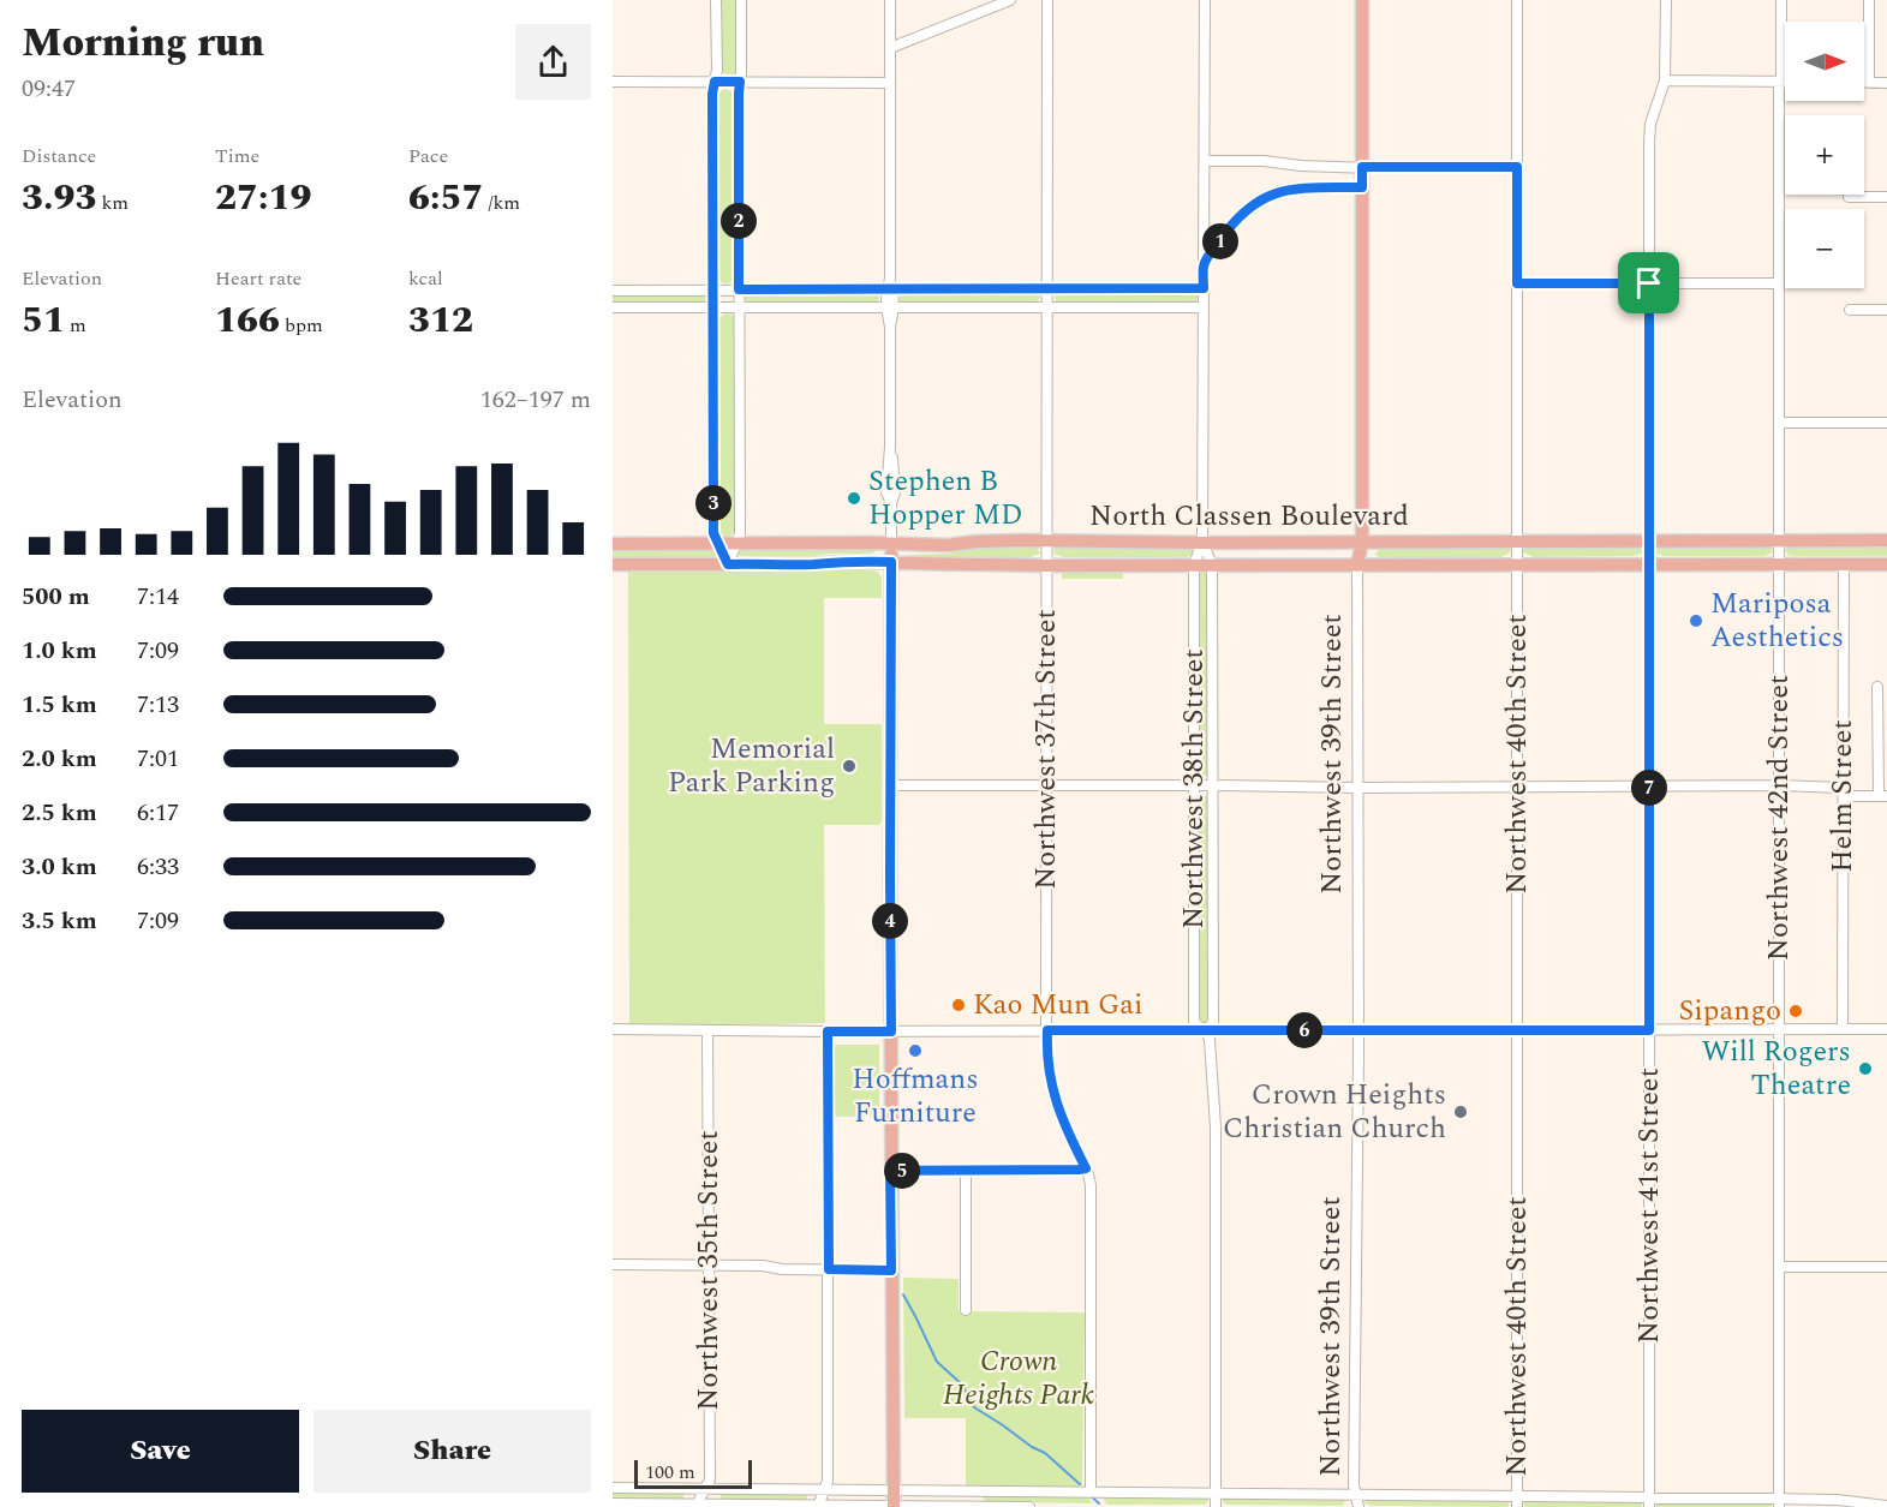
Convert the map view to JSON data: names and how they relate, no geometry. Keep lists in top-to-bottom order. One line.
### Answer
{"streets":{"main road":["North Classen Boulevard","Northwest 39th Street"],"street":["Northwest 37th Street","Northwest 40th Street","Northwest 38th Street","Helm Street","Northwest 42nd Street","Northwest 41st Street","Northwest 35th Street"]},"crossings":[["North Classen Boulevard","Northwest 37th Street"],["North Classen Boulevard","Northwest 39th Street"],["North Classen Boulevard","Northwest 40th Street"],["North Classen Boulevard","Northwest 38th Street"],["North Classen Boulevard","Helm Street"],["North Classen Boulevard","Northwest 42nd Street"],["North Classen Boulevard","Northwest 41st Street"]],"parks":["Crown Heights Park"],"places":["Stephen B Hopper MD","Mariposa Aesthetics","Memorial Park Parking","Kao Mun Gai","Sipango","Hoffmans Furniture","Will Rogers Theatre","Crown Heights Christian Church"],"scale_bar":"100 m","north":"right","page":{"heading":["Morning run","09:47"],"map_buttons":["+","−"],"stats":[["Distance","3.93 km"],["Time","27:19"],["Pace","6:57 /km"],["Elevation","51 m"],["Heart rate","166 bpm"],["kcal","312"]],"pins":["2","1","3","7","4","6","5"],"chart":["Elevation","162–197 m"],"list":[{"name":"500 m","note":"7:14"},{"name":"1.0 km","note":"7:09"},{"name":"1.5 km","note":"7:13"},{"name":"2.0 km","note":"7:01"},{"name":"2.5 km","note":"6:17"},{"name":"3.0 km","note":"6:33"},{"name":"3.5 km","note":"7:09"}],"buttons":["Save","Share"],"scale":"100 m"}}
